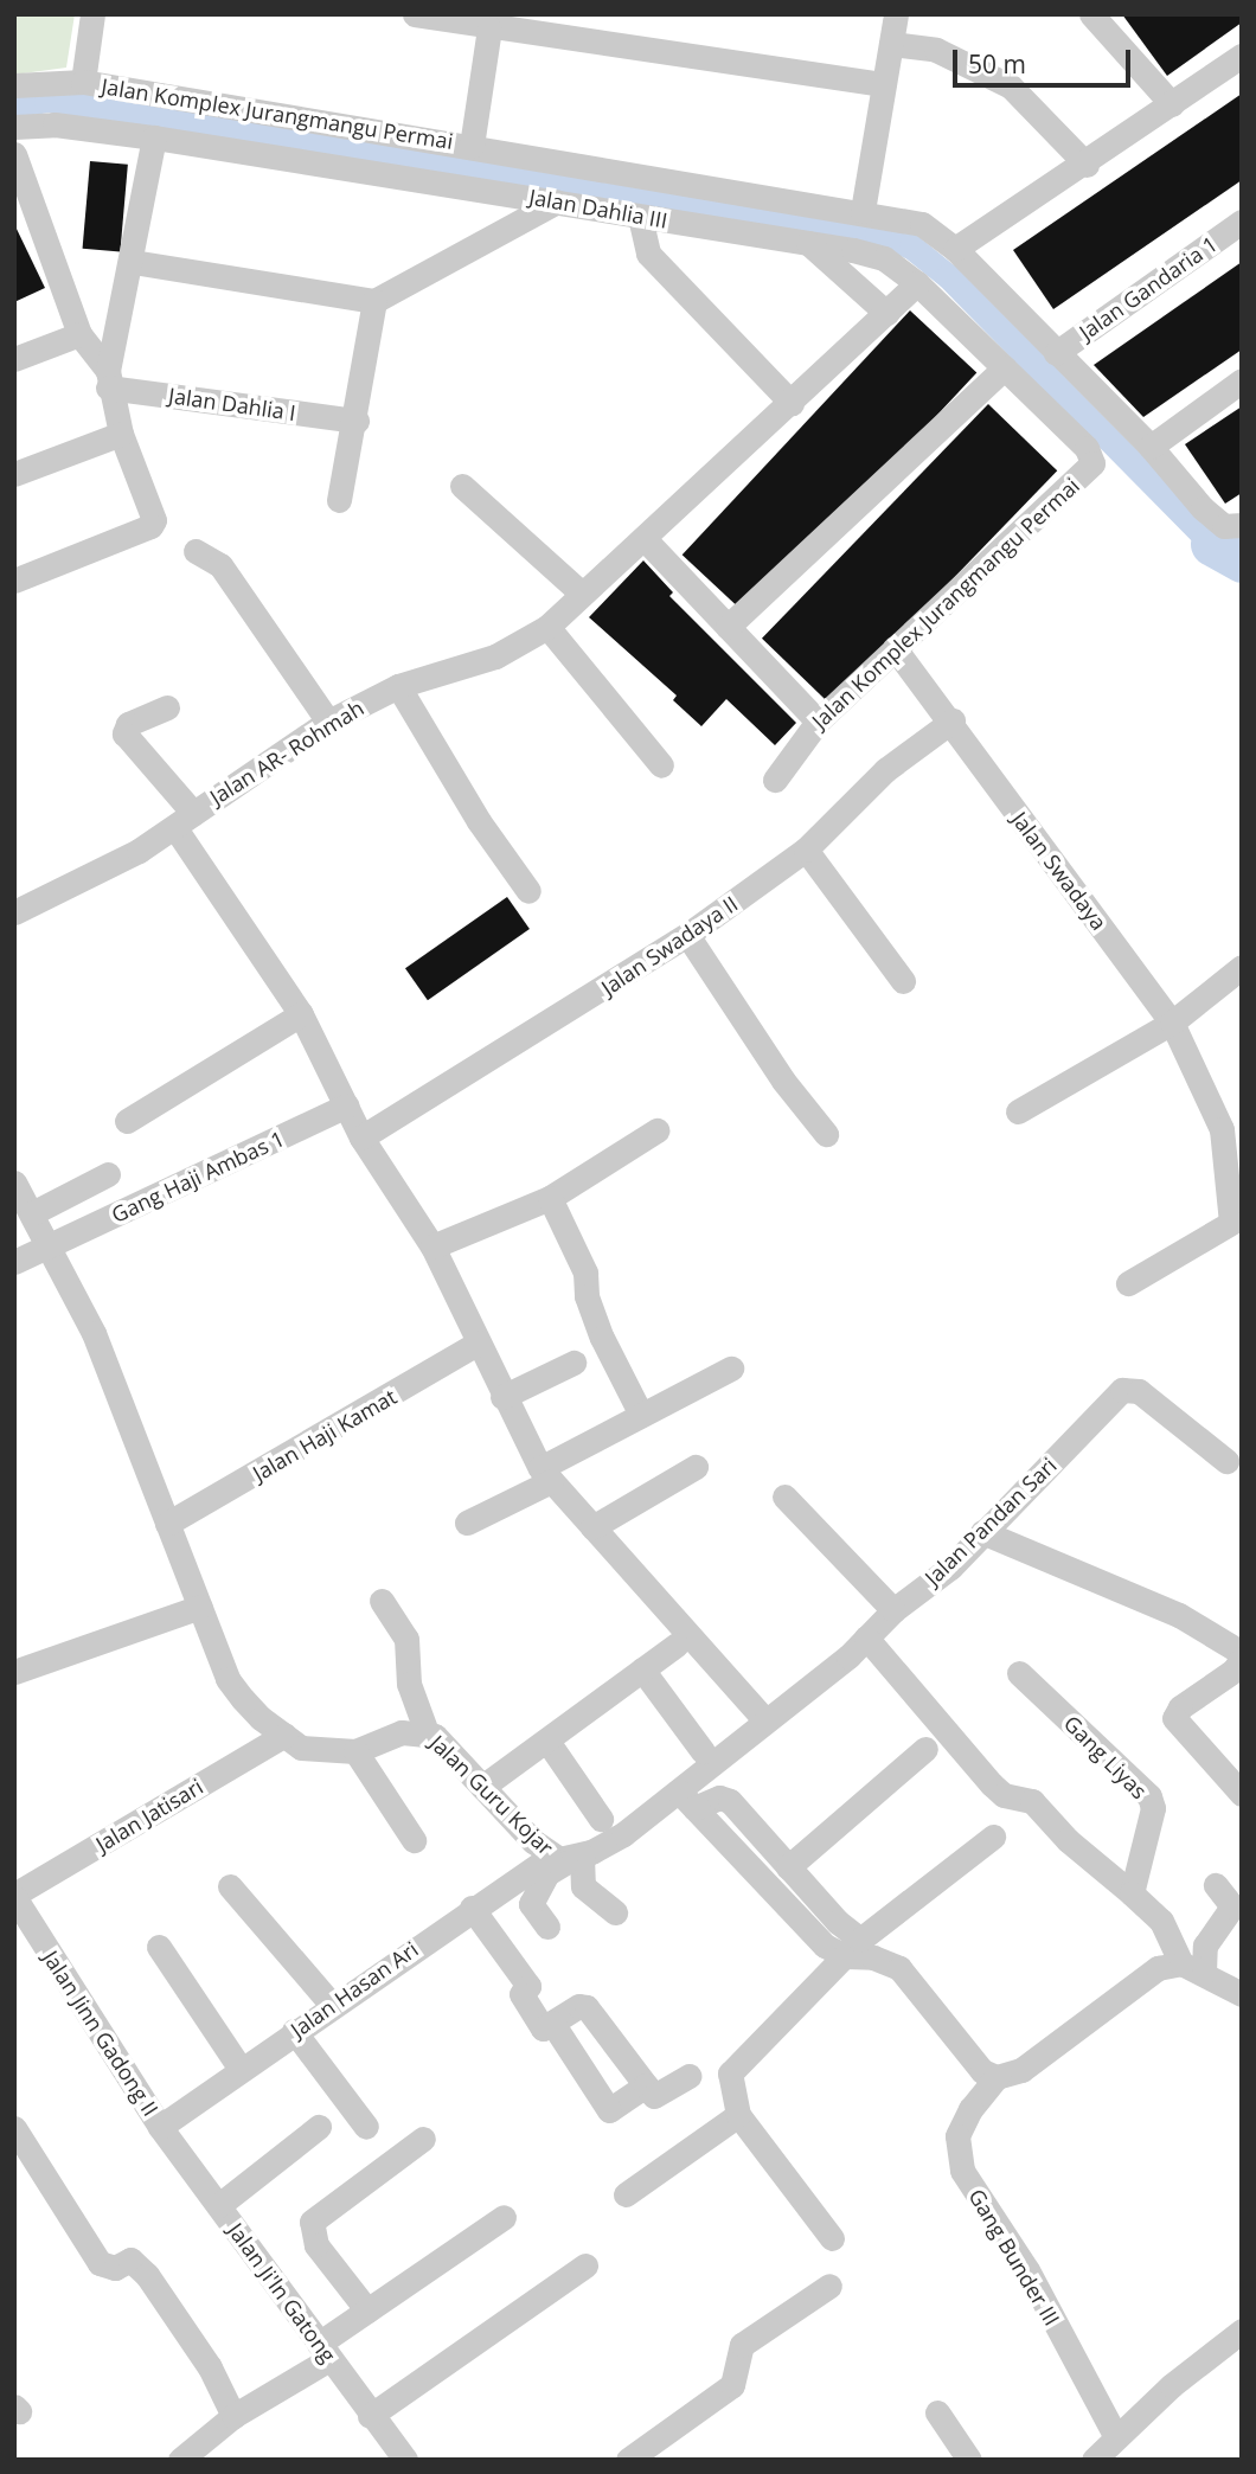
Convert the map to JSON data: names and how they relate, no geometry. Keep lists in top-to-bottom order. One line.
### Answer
{"streets":{"street":["Jalan Komplex Jurangmangu Permai","Jalan Dahlia III","Jalan Gandaria 1","Jalan Dahlia I","Jalan AR- Rohmah","Jalan Swadaya","Jalan Swadaya II","Gang Haji Ambas 1","Jalan Haji Kamat","Jalan Pandan Sari","Gang Liyas","Jalan Guru Kojar","Jalan Jatisari","Jalan Hasan Ari","Jalan Jinn Gadong II","Gang Bunder III","Jalan Ji'ln Gatong"]},"crossings":[["Jalan Komplex Jurangmangu Permai","Jalan Dahlia III"],["Jalan Komplex Jurangmangu Permai","Jalan Gandaria 1"],["Jalan Komplex Jurangmangu Permai","Jalan Dahlia I"],["Jalan Komplex Jurangmangu Permai","Jalan Swadaya"],["Jalan Swadaya","Jalan Swadaya II"],["Gang Haji Ambas 1","Jalan Guru Kojar"],["Jalan Haji Kamat","Jalan Guru Kojar"],["Jalan Pandan Sari","Jalan Guru Kojar"],["Jalan Guru Kojar","Jalan Jatisari"],["Jalan Guru Kojar","Jalan Hasan Ari"],["Jalan Jatisari","Jalan Jinn Gadong II"],["Jalan Hasan Ari","Jalan Jinn Gadong II"],["Jalan Hasan Ari","Jalan Ji'ln Gatong"],["Jalan Jinn Gadong II","Jalan Ji'ln Gatong"]],"scale_bar":"50 m"}
